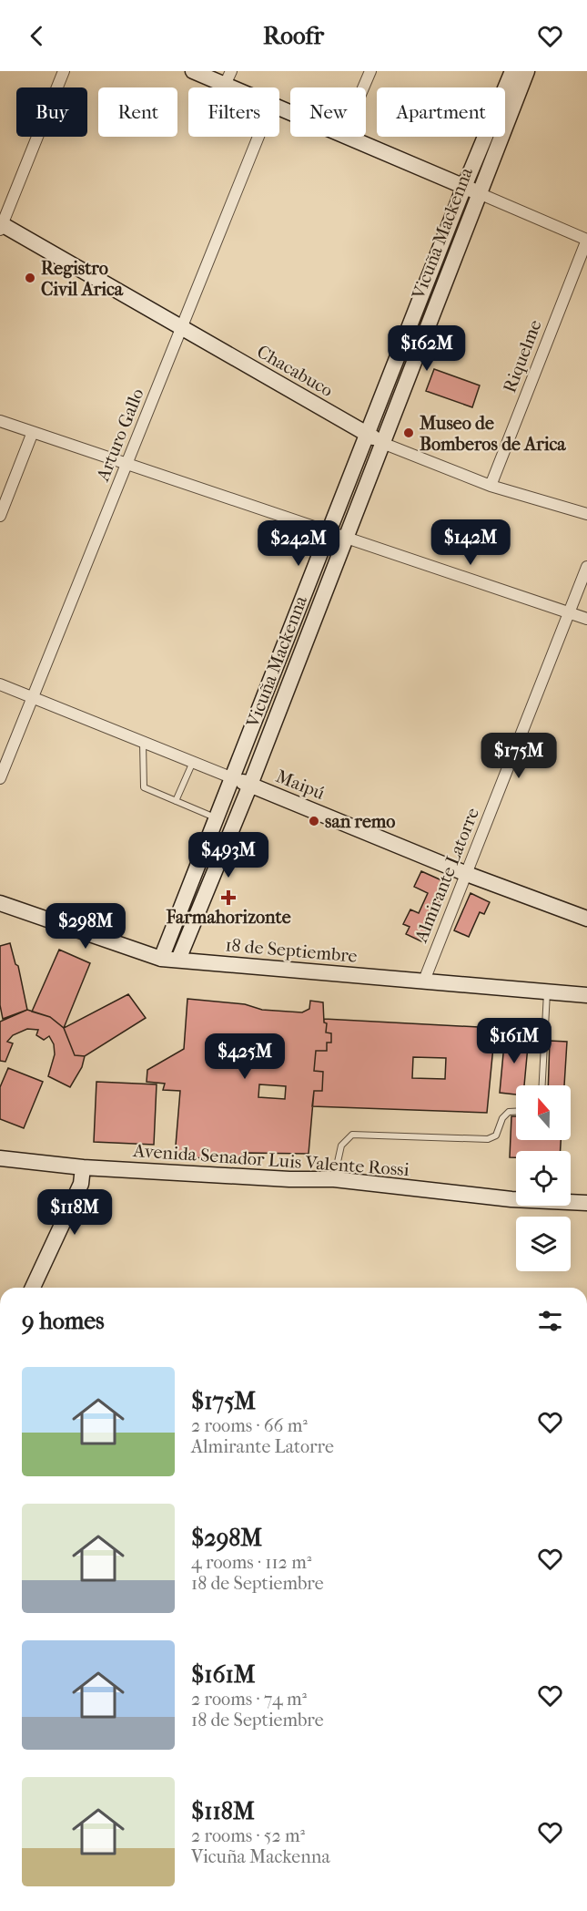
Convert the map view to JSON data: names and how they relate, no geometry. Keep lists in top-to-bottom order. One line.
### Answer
{"streets":{"main road":["Vicuña Mackenna","Chacabuco","Maipú","18 de Septiembre","Avenida Senador Luis Valente Rossi"],"street":["Riquelme","Arturo Gallo","Almirante Latorre"]},"crossings":[["Vicuña Mackenna","Chacabuco"],["Vicuña Mackenna","Maipú"],["Vicuña Mackenna","18 de Septiembre"],["Riquelme","Chacabuco"],["Chacabuco","Arturo Gallo"],["Arturo Gallo","Maipú"],["Maipú","Almirante Latorre"],["Almirante Latorre","18 de Septiembre"]],"places":{"other":["Registro Civil Arica","Museo de Bomberos de Arica","san remo"],"health":["Farmahorizonte"]},"north":"top","page":{"header":"Roofr","chip":["Buy","Rent","Filters","New","Apartment"],"price":["$162M","$142M","$242M","$175M","$493M","$298M","$161M","$425M","$118M"],"heading":"9 homes","list":[{"name":"$175M","note":"2 rooms · 66 m² · Almirante Latorre"},{"name":"$298M","note":"4 rooms · 112 m² · 18 de Septiembre"},{"name":"$161M","note":"2 rooms · 74 m² · 18 de Septiembre"},{"name":"$118M","note":"2 rooms · 52 m² · Vicuña Mackenna"}]}}
